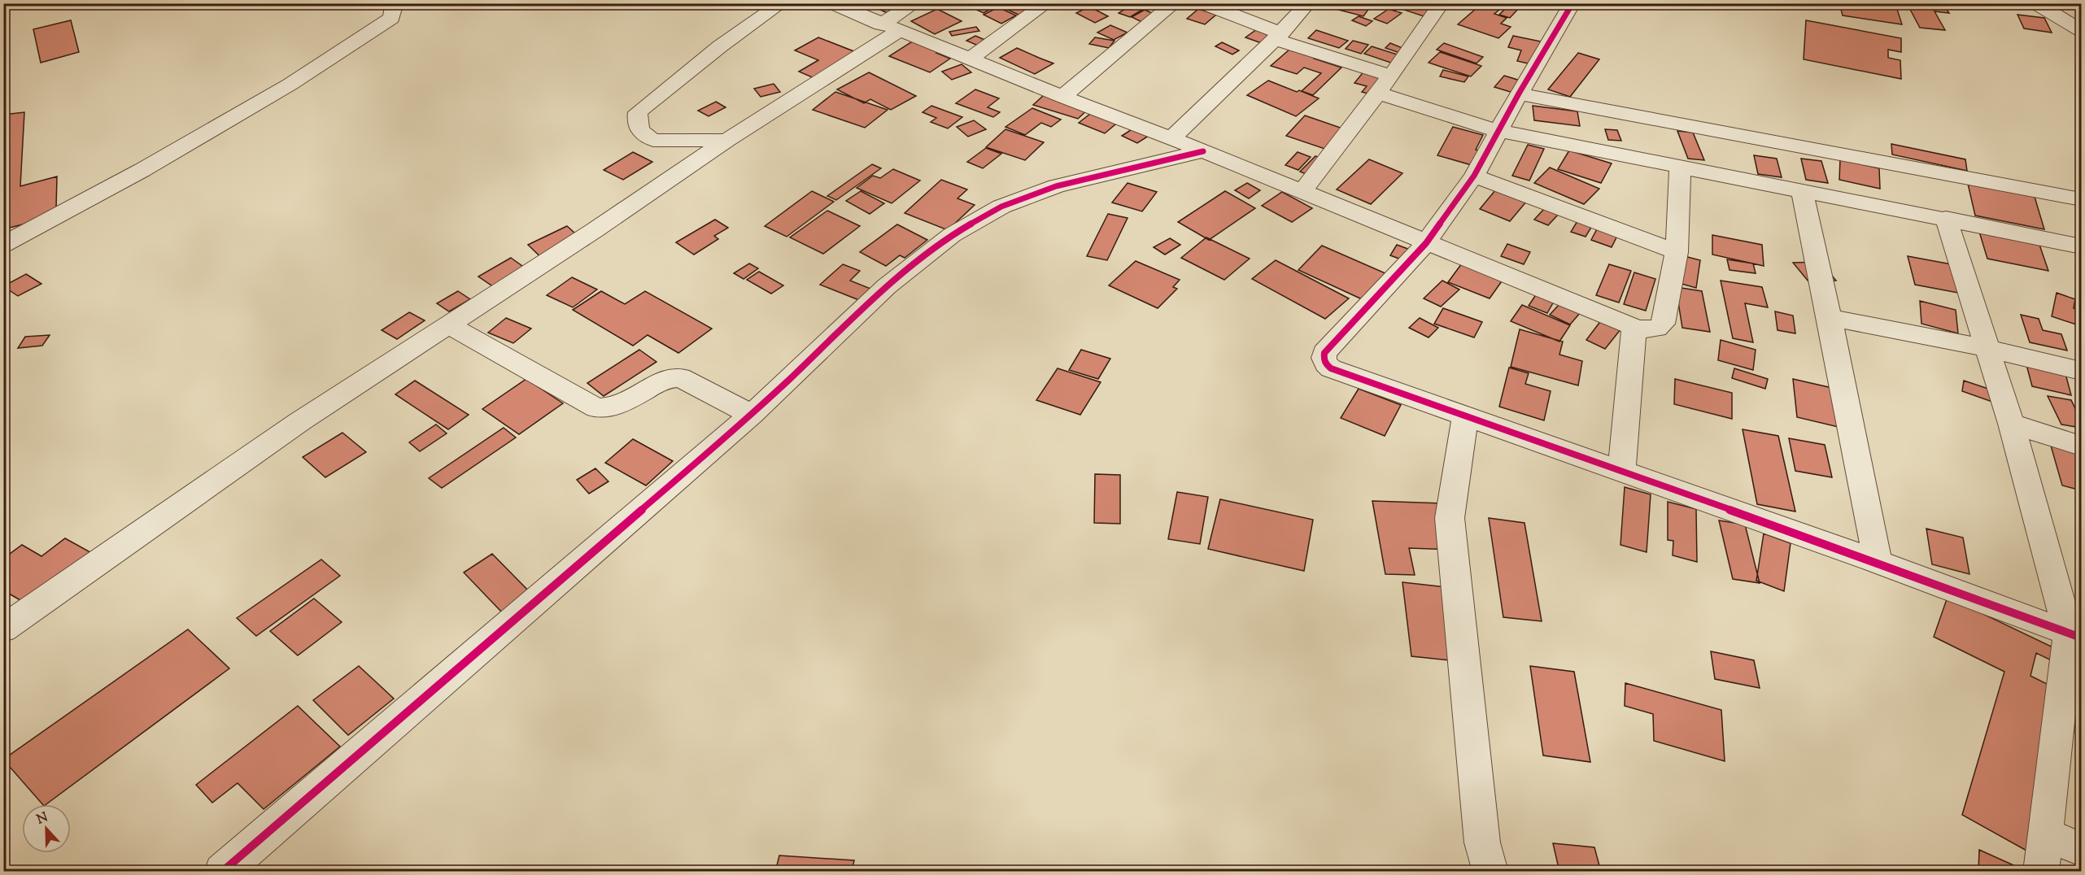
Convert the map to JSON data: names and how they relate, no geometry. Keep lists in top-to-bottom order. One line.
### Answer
{"north":"top"}
